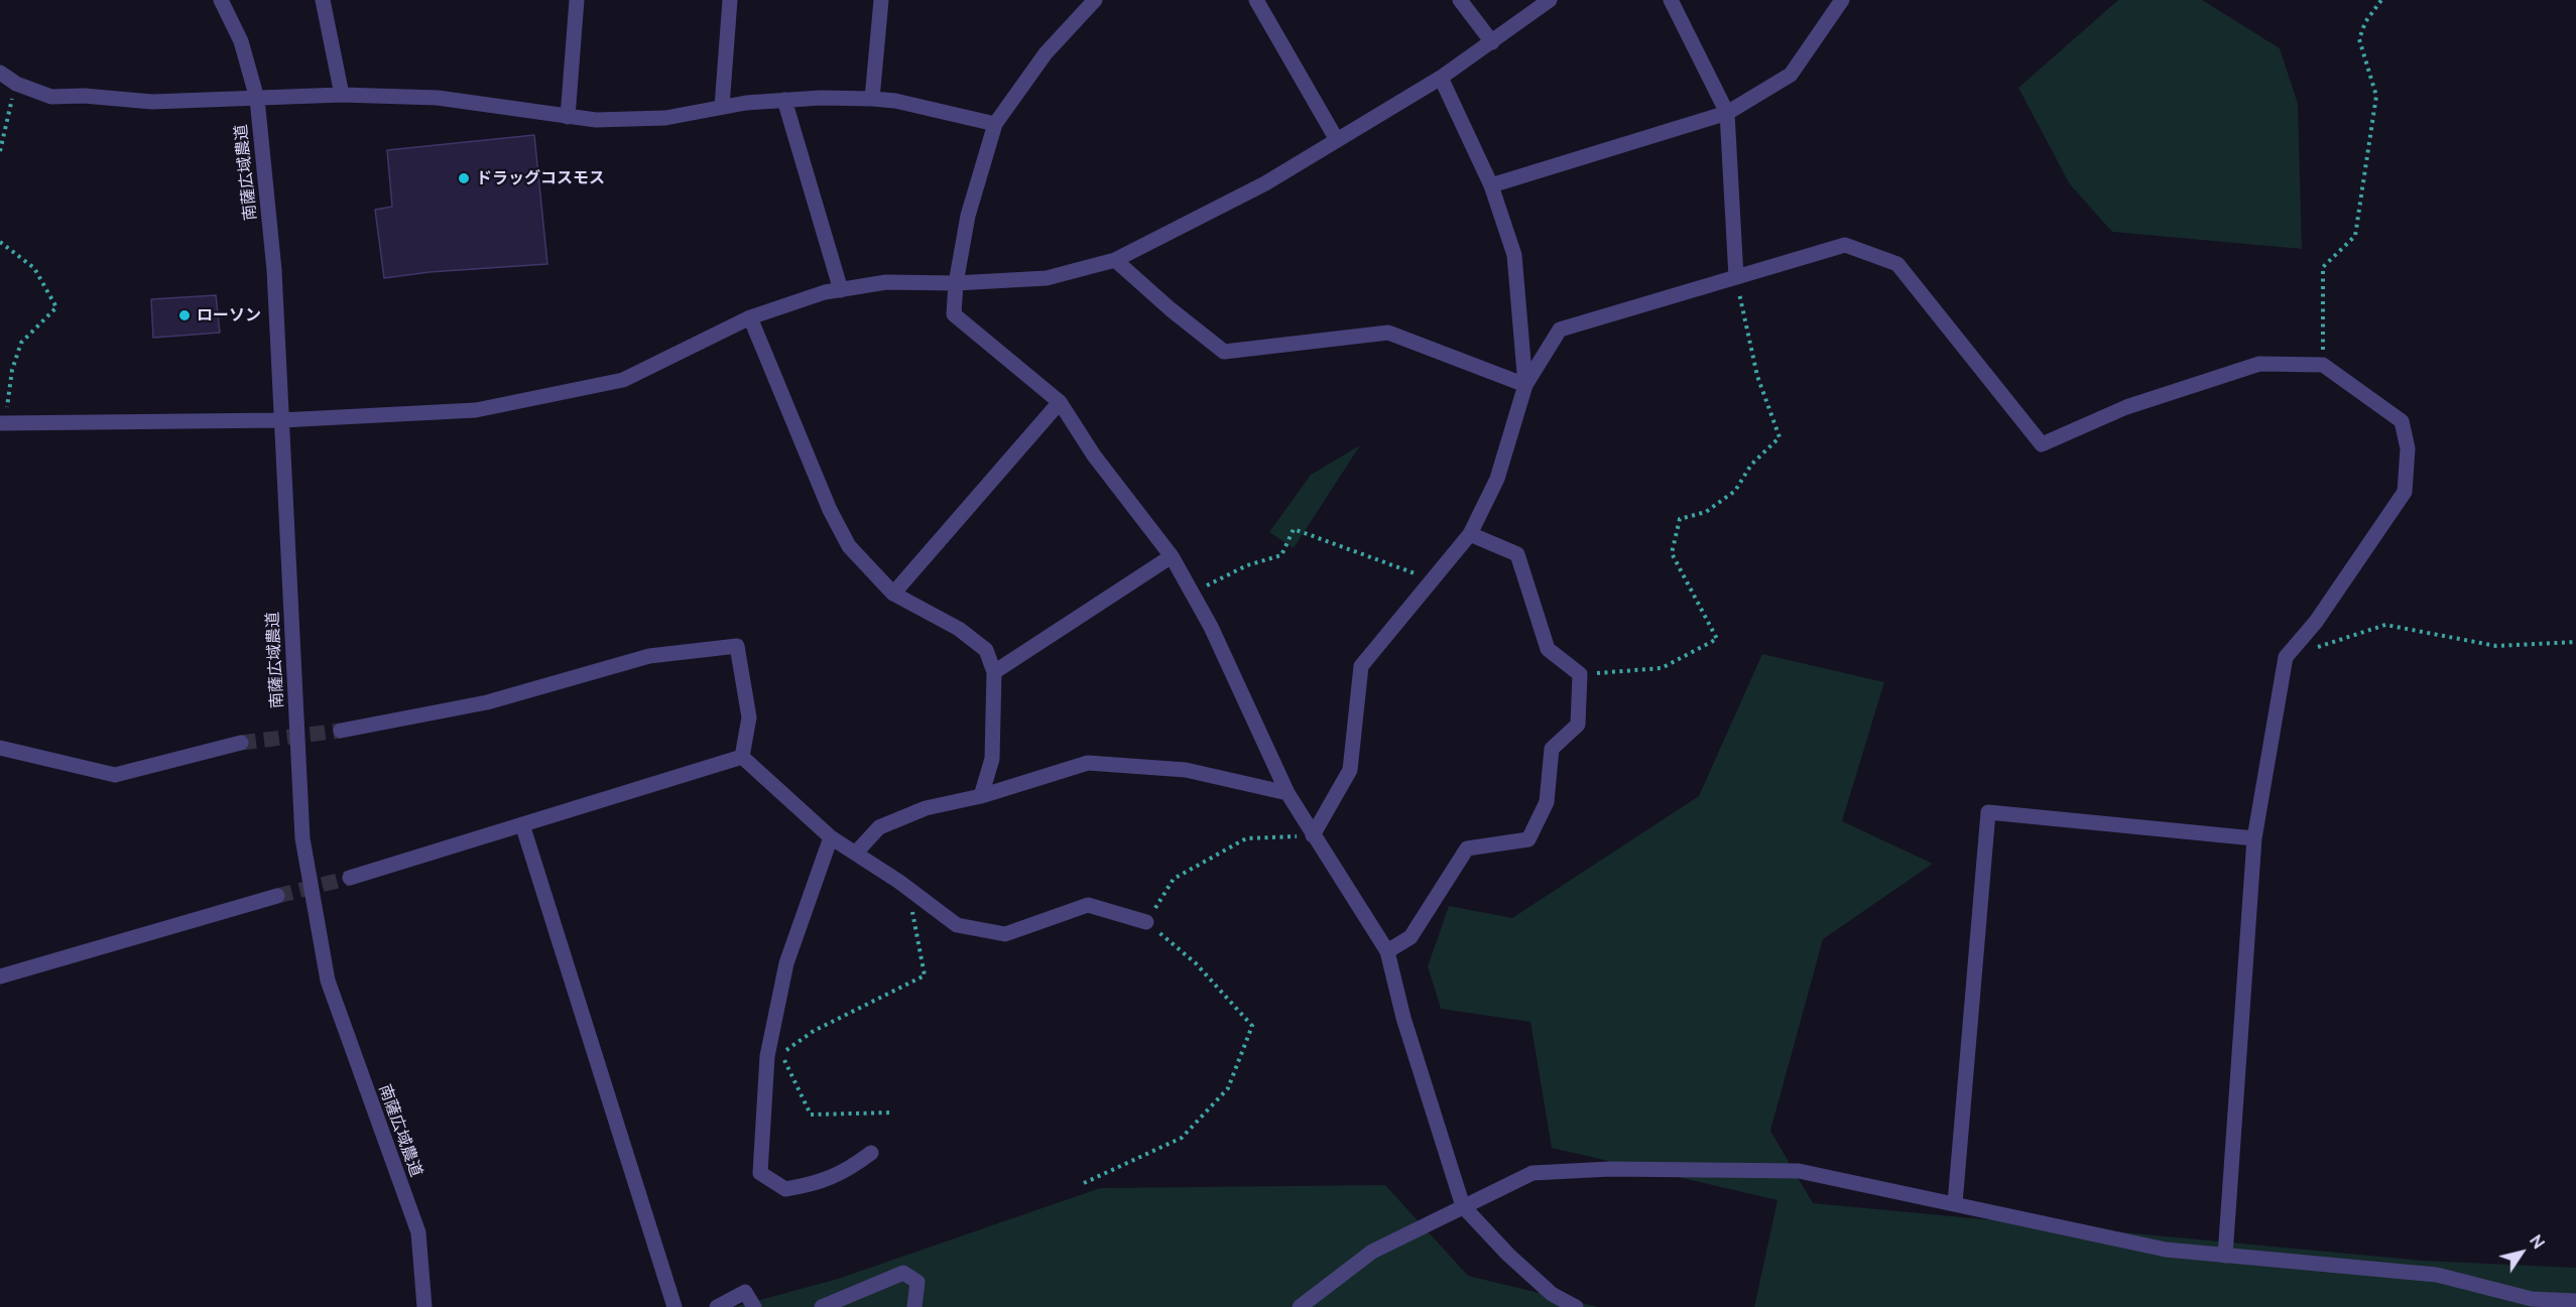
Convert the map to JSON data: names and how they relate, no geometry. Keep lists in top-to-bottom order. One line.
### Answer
{"streets":{"street":["南薩広域農道"]},"places":["ドラッグコスモス","ローソン"],"north":"top right"}
